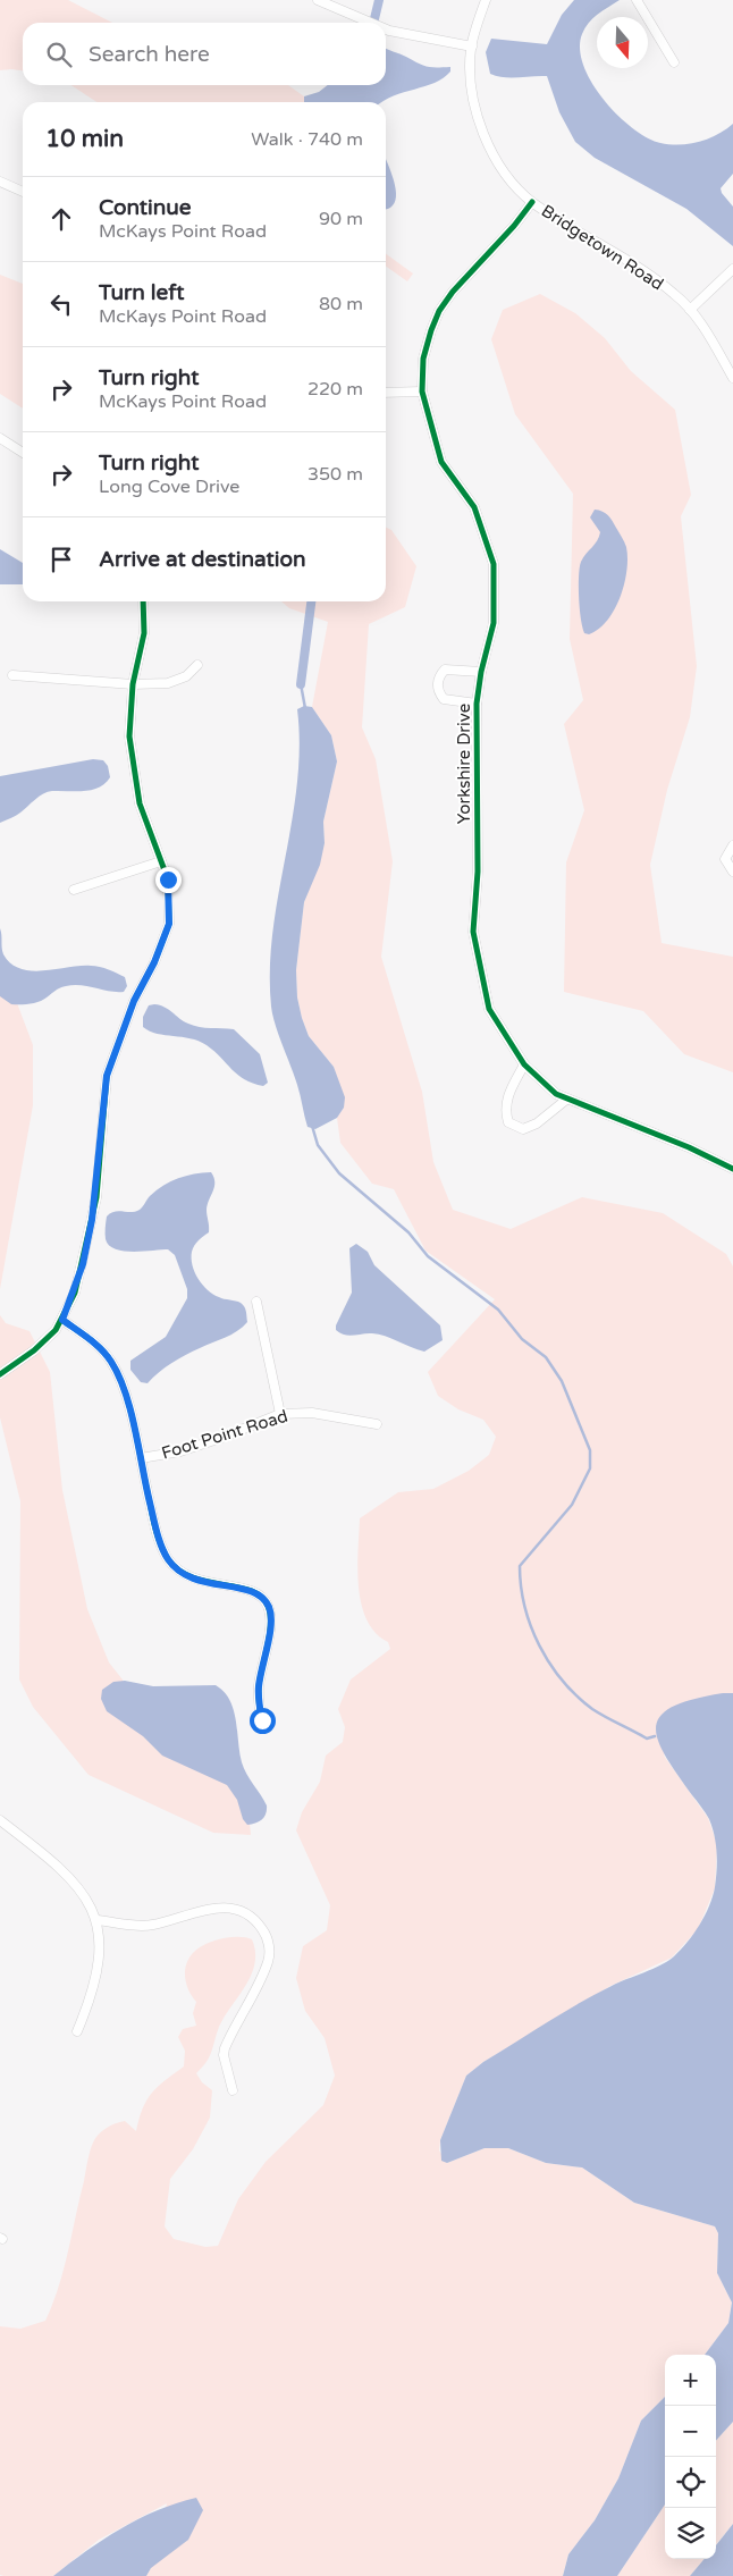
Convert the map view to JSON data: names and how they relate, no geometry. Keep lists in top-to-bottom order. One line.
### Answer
{"streets":{"street":["Bridgetown Road","Yorkshire Drive","Foot Point Road"]},"crossings":[["Bridgetown Road","Yorkshire Drive"]],"north":"bottom","page":{"search":"Search here","heading":["10 min","Walk · 740 m"],"list":[["Continue","McKays Point Road","90 m"],["Turn left","McKays Point Road","80 m"],["Turn right","McKays Point Road","220 m"],["Turn right","Long Cove Drive","350 m"],"Arrive at destination"],"map_buttons":["+","−"]}}
